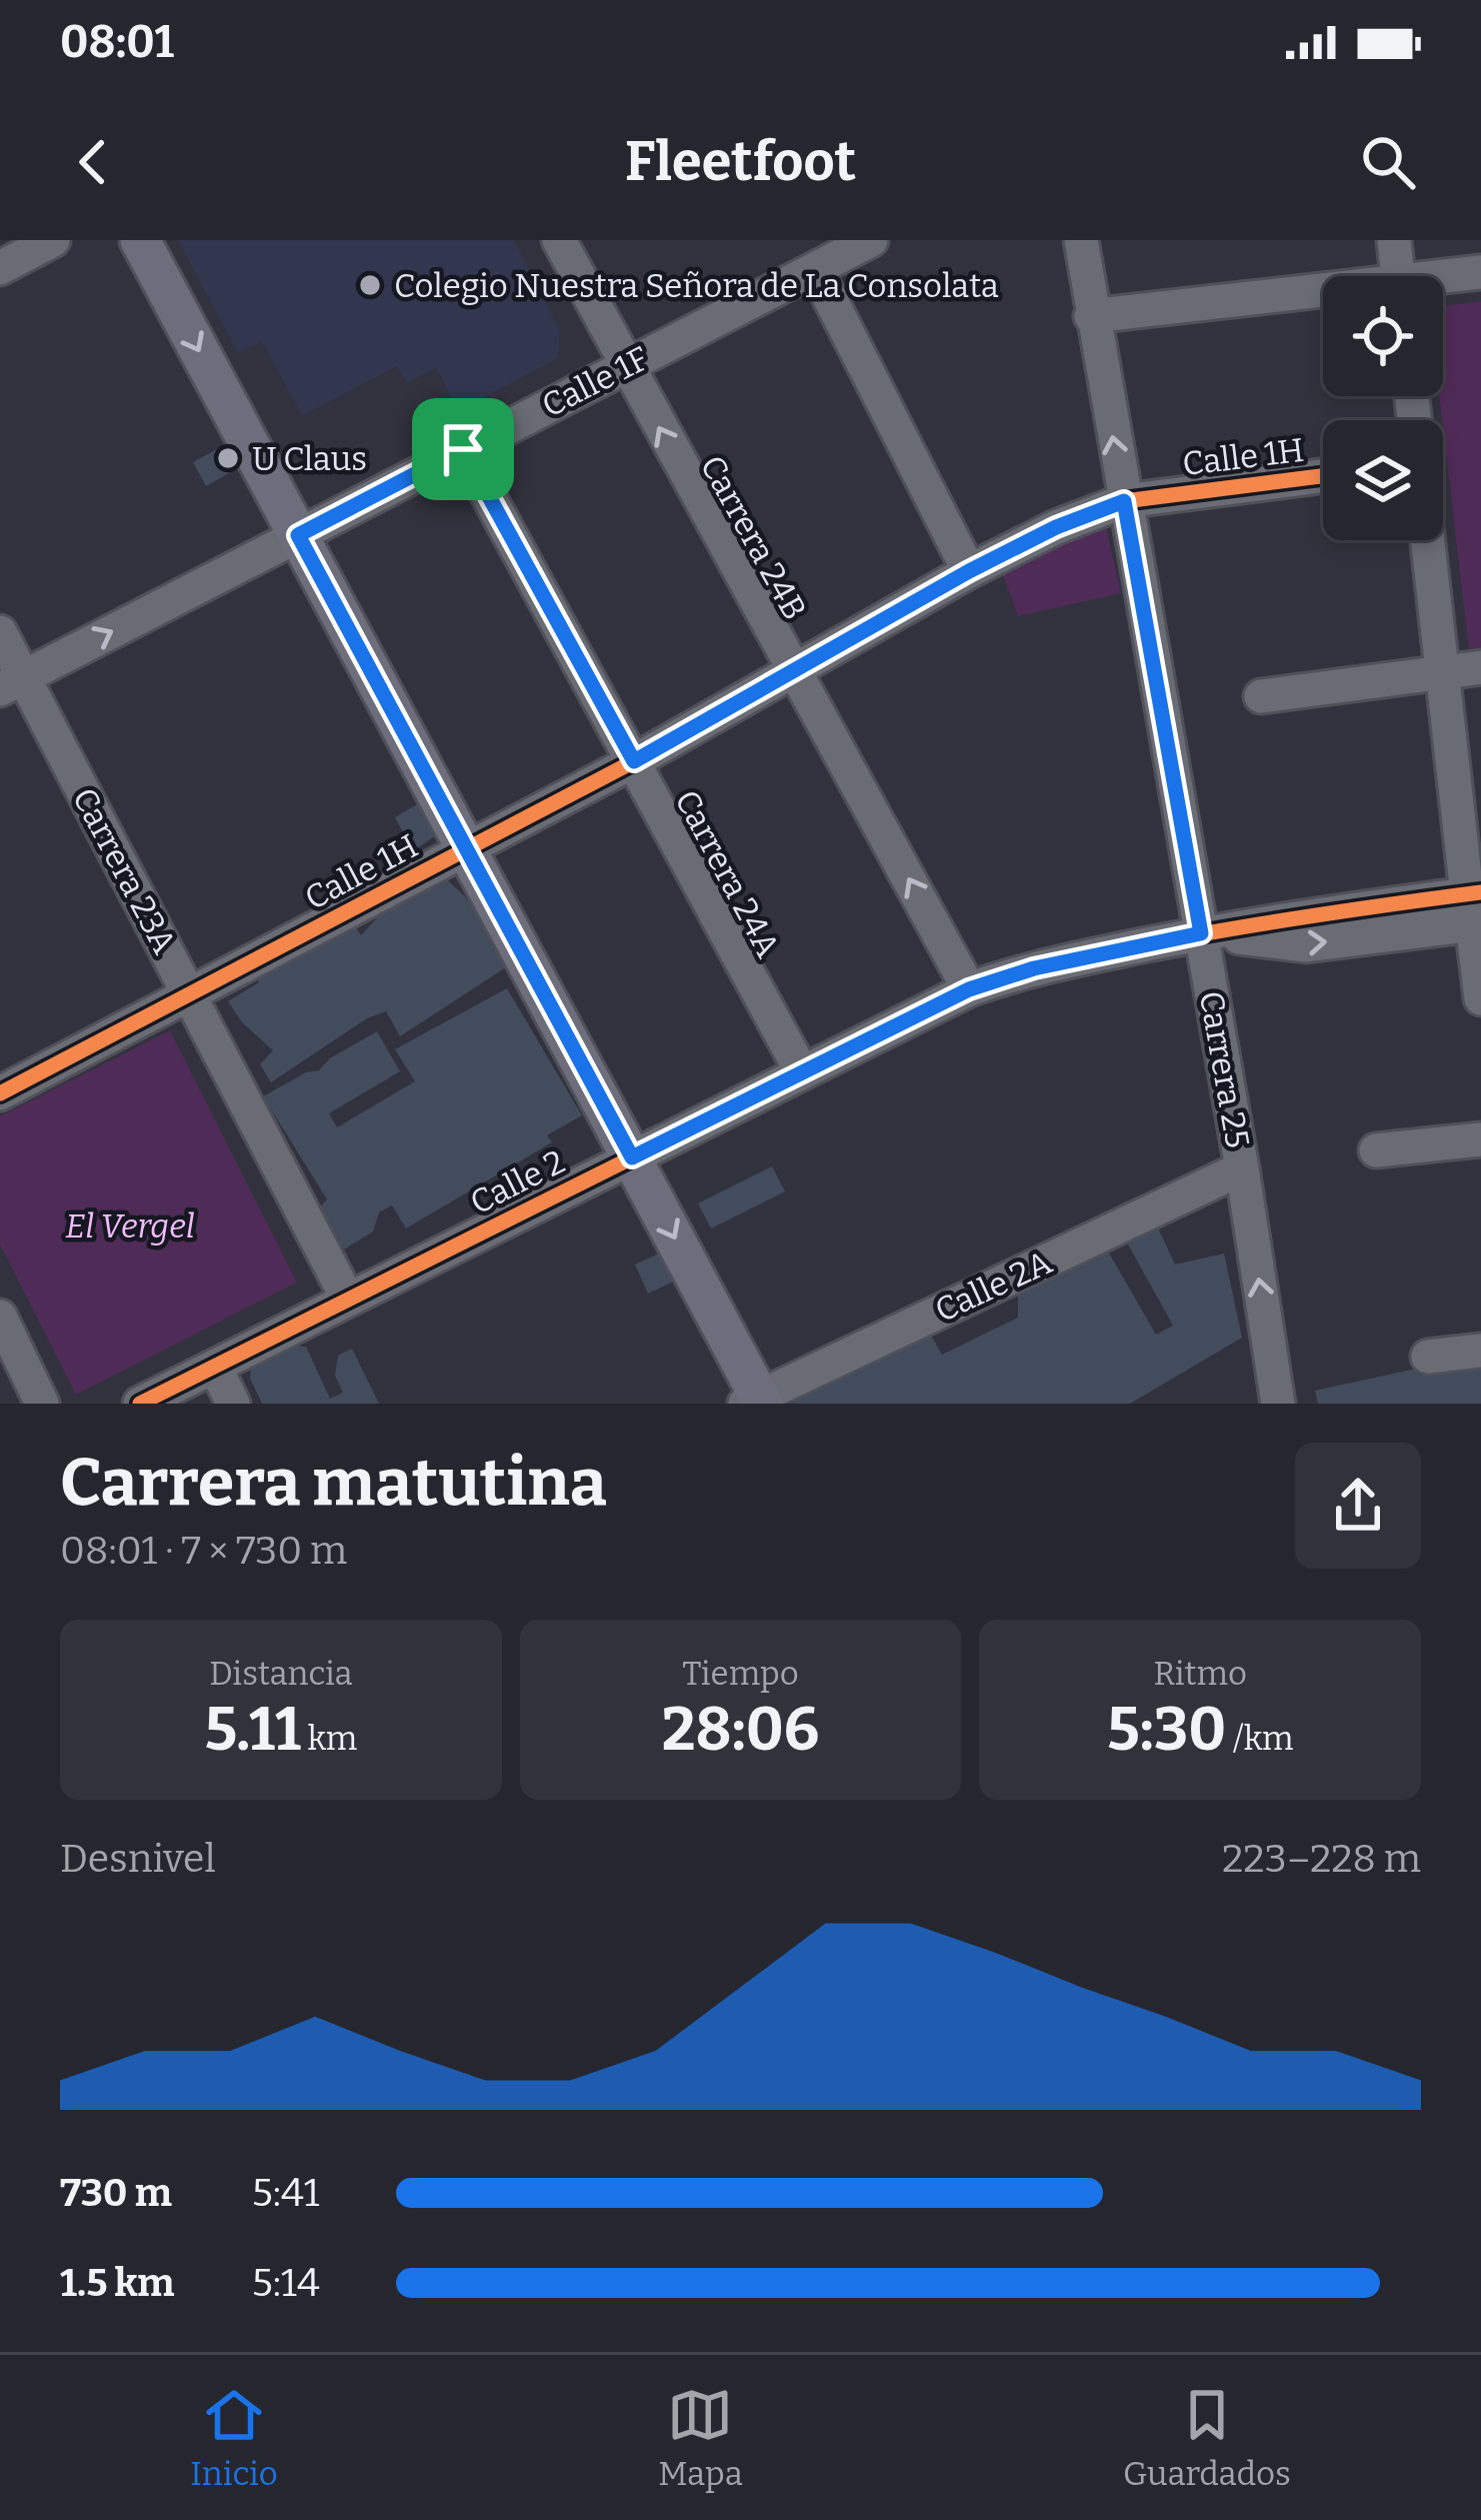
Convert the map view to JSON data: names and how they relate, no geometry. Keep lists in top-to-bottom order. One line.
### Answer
{"streets":{"street":["Calle 1F","Calle 1H","Carrera 24B","Carrera 23A","Carrera 24A","Carrera 25","Calle 2","Calle 2A"]},"crossings":[["Calle 1F","Carrera 24B"],["Calle 1F","Carrera 23A"],["Calle 1F","Carrera 24A"],["Calle 1H","Carrera 24B"],["Calle 1H","Carrera 23A"],["Calle 1H","Carrera 24A"],["Calle 1H","Carrera 25"],["Carrera 24B","Calle 2"],["Carrera 23A","Calle 2"],["Carrera 24A","Calle 2"],["Carrera 25","Calle 2"],["Carrera 25","Calle 2A"]],"parks":["El Vergel"],"places":["Colegio Nuestra Señora de La Consolata","U Claus"],"page":{"status":"08:01","header":"Fleetfoot","heading":["Carrera matutina","08:01 · 7 × 730 m"],"stats":[["Distancia","5.11 km"],["Tiempo","28:06"],["Ritmo","5:30 /km"]],"chart":["Desnivel","223–228 m"],"list":[{"name":"730 m","note":"5:41"},{"name":"1.5 km","note":"5:14"}],"tabs":["Inicio","Mapa","Guardados"]}}
